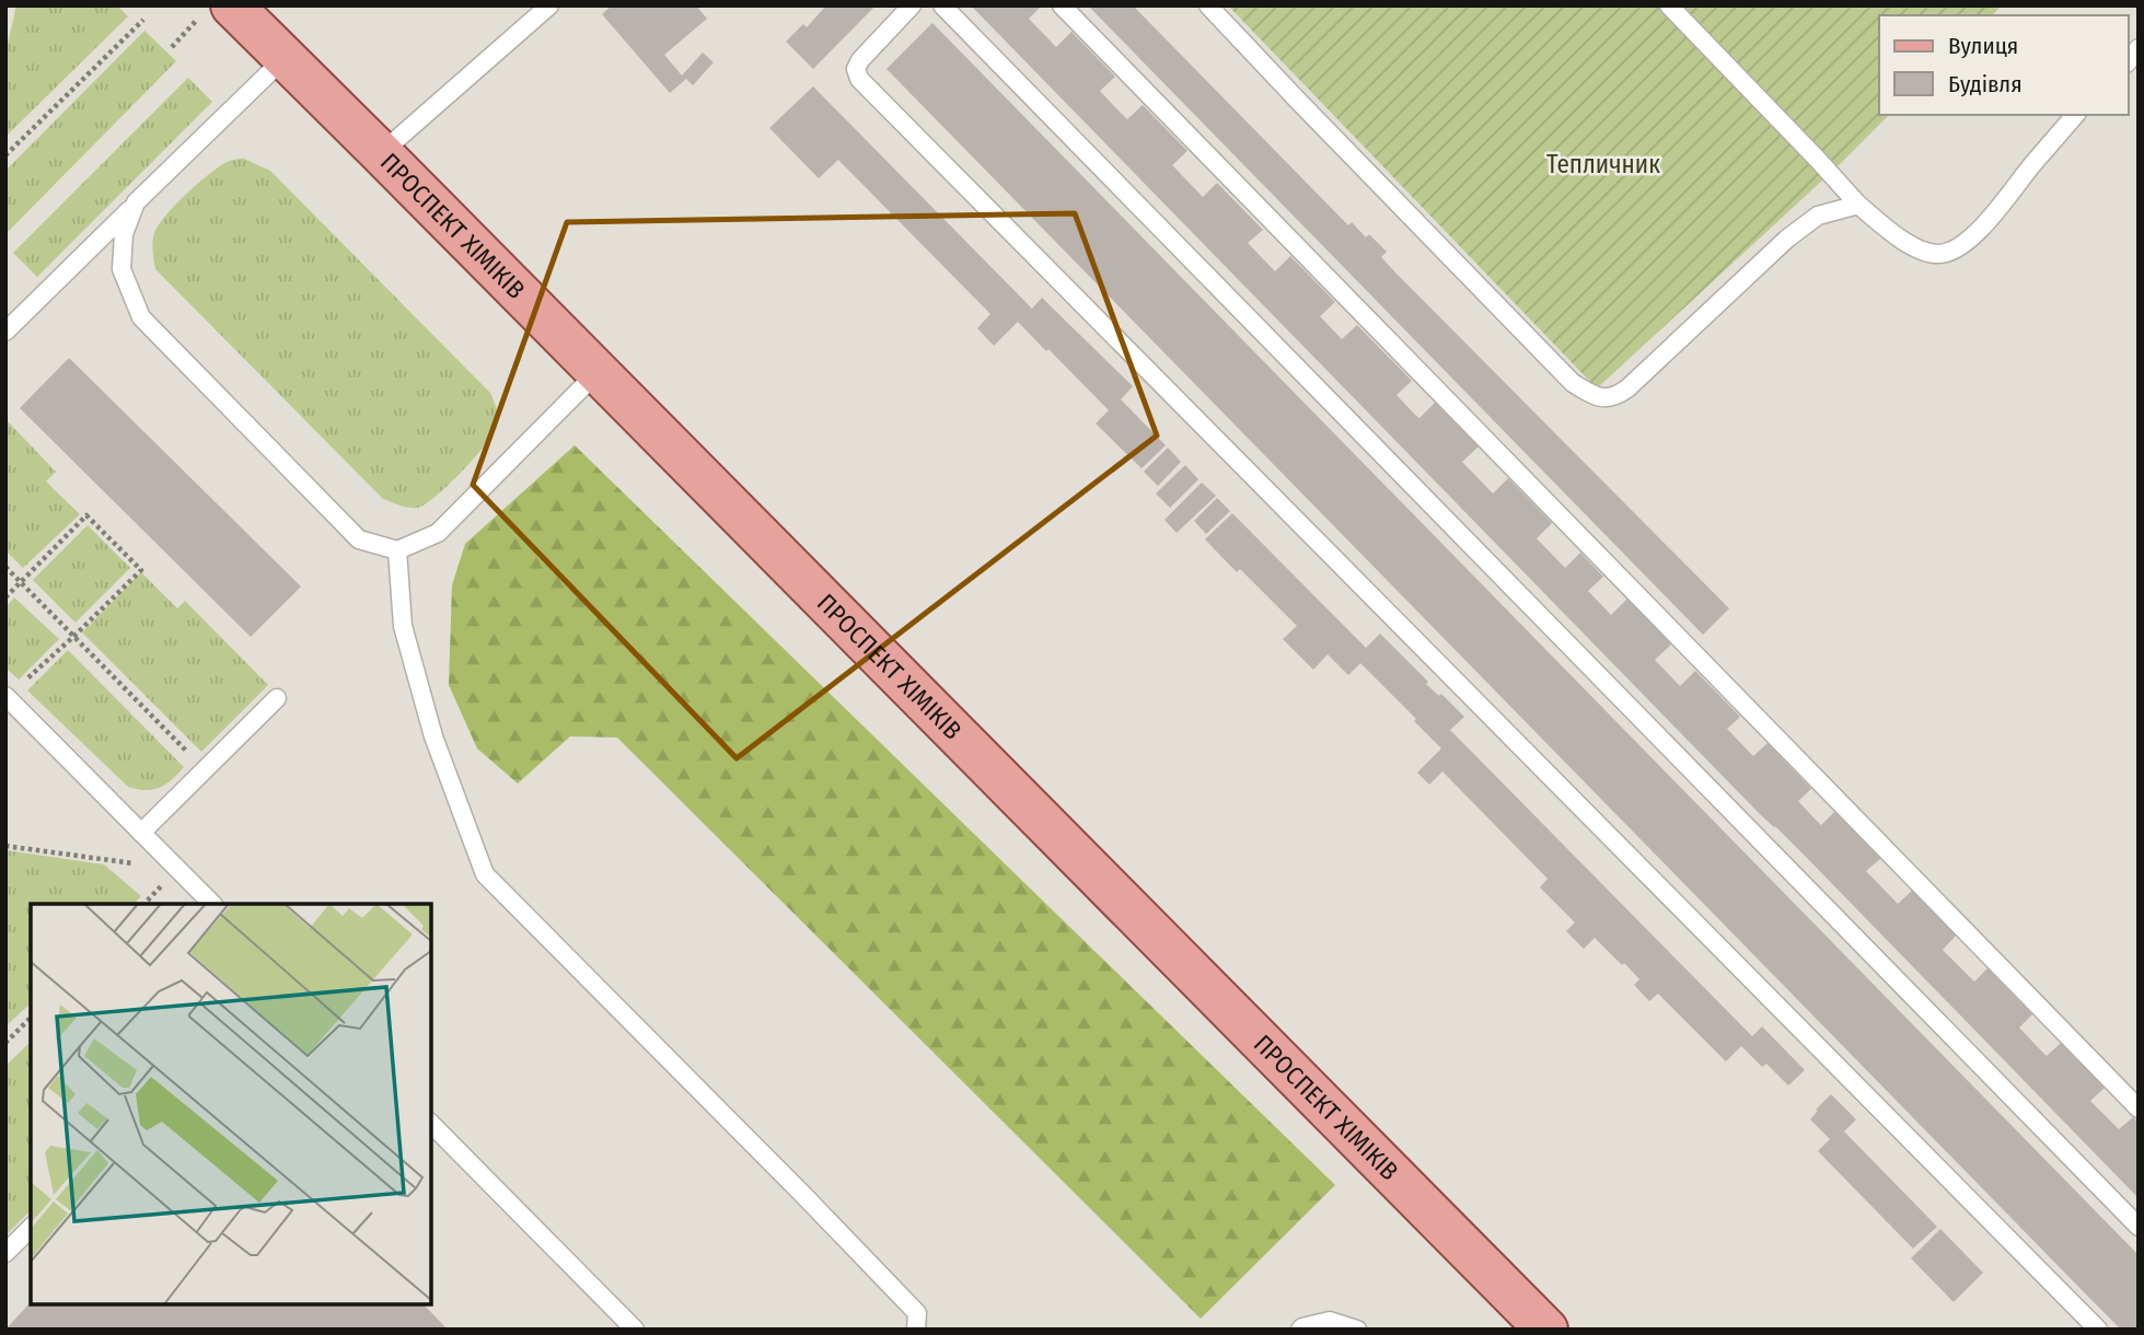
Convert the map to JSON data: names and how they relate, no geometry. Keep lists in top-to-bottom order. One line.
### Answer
{"streets":{"main road":["ПРОСПЕКТ ХІМІКІВ"]},"parks":["Тепличник"],"legend":["Вулиця","Будівля"]}
